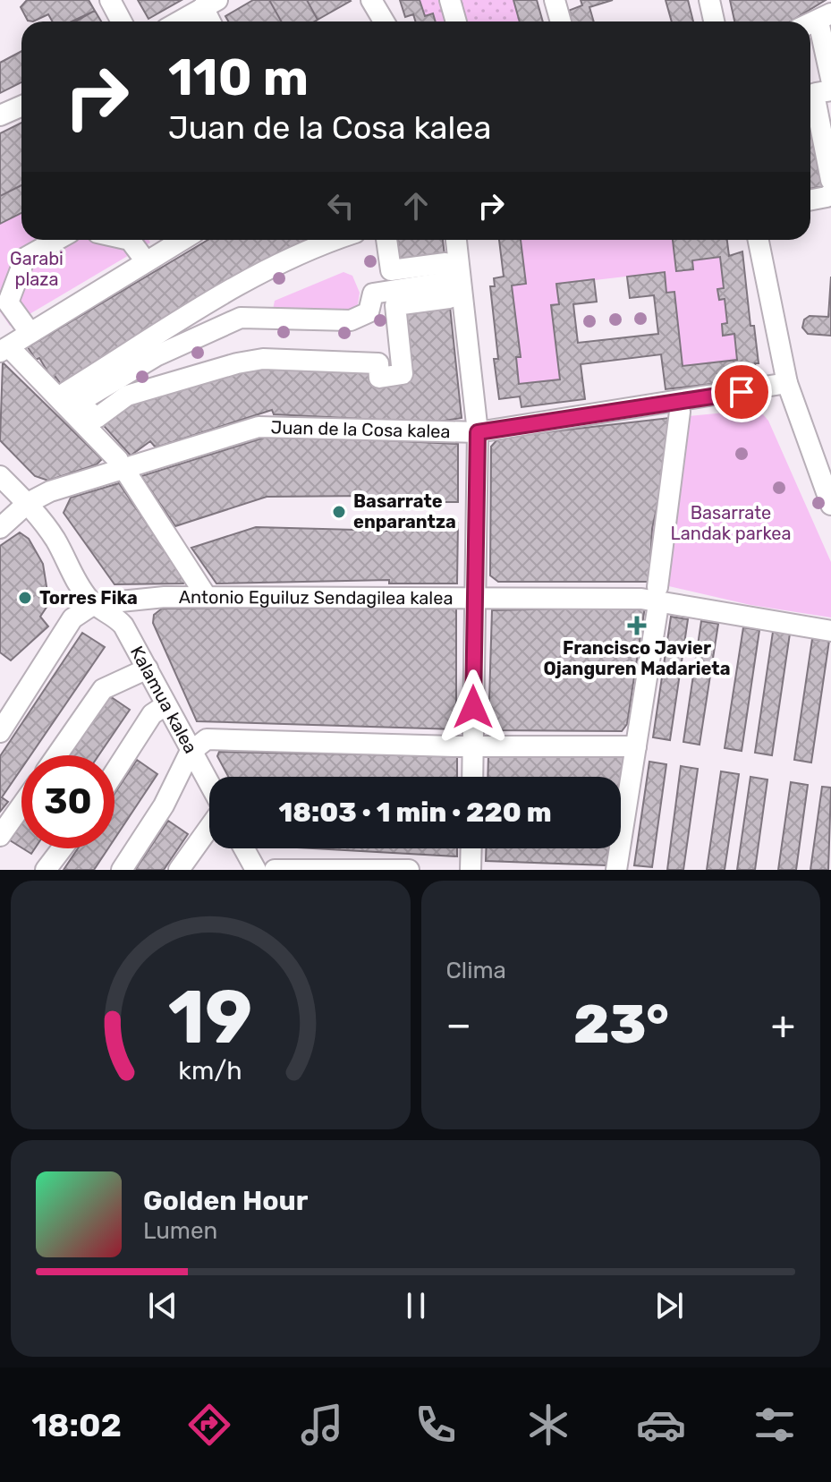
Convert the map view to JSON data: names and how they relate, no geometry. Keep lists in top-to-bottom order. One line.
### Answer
{"streets":{"street":["Juan de la Cosa kalea","Antonio Eguiluz Sendagilea kalea","Kalamua kalea"]},"crossings":[["Juan de la Cosa kalea","Kalamua kalea"],["Antonio Eguiluz Sendagilea kalea","Kalamua kalea"]],"parks":["Garabi plaza","Basarrate Landak parkea"],"places":{"other":["Basarrate enparantza","Torres Fika"],"health":["Francisco Javier Ojanguren Madarieta"]},"page":{"turn":["110 m","Juan de la Cosa kalea"],"limit":"30","trip":"18:03 · 1 min · 220 m","tile":"Clima","heat":["−","23°","+"],"song":["Golden Hour","Lumen"],"tabs":"18:02","gauge":["19","km/h"]}}
